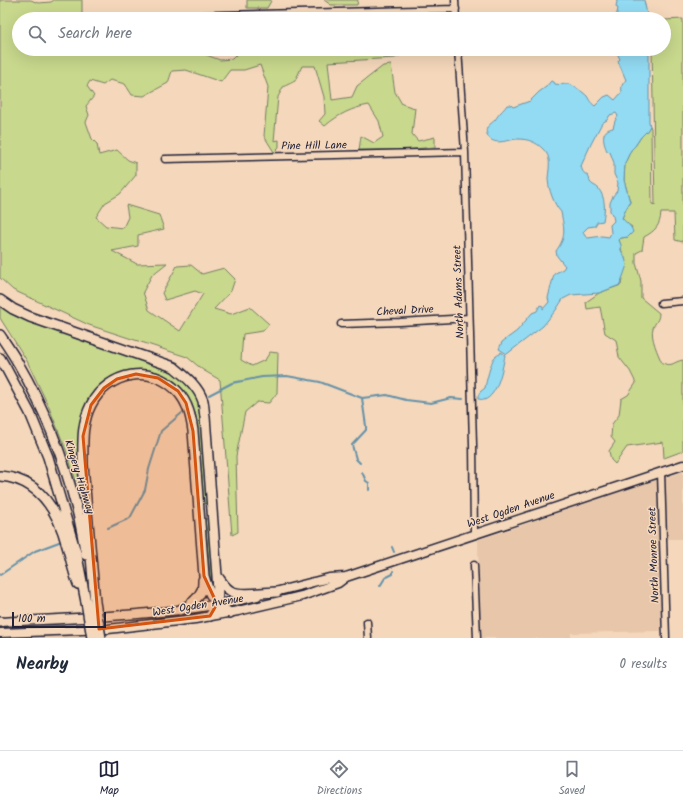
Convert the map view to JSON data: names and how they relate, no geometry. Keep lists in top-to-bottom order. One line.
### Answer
{"streets":{"highway":["Kingery Highway"],"main road":["West Ogden Avenue"],"street":["Pine Hill Lane","North Adams Street","Cheval Drive","North Monroe Street"]},"crossings":[["Pine Hill Lane","North Adams Street"],["North Adams Street","Cheval Drive"],["North Adams Street","West Ogden Avenue"],["West Ogden Avenue","North Monroe Street"]],"scale_bar":"100 m","page":{"search":"Search here","scale":"100 m","heading":["Nearby","0 results"],"nav":["Map","Directions","Saved"]}}
